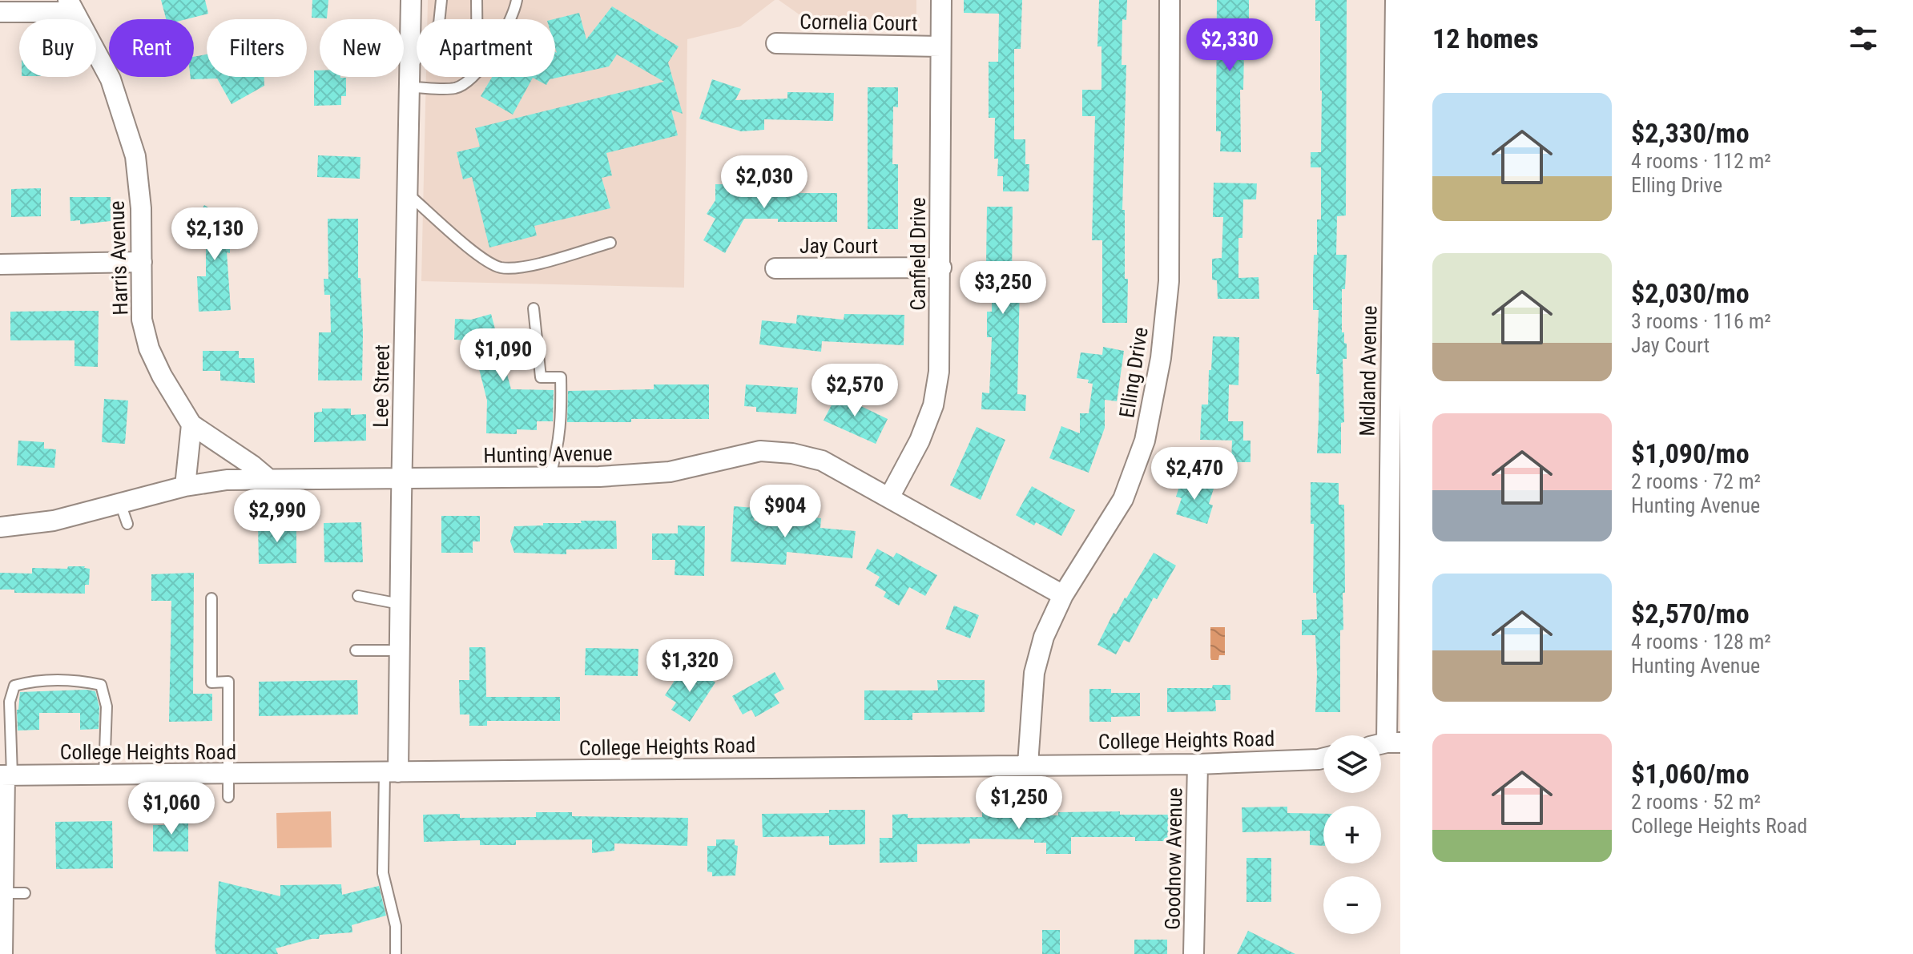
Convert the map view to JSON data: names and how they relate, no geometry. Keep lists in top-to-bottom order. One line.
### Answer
{"streets":{"street":["Cornelia Court","Jay Court","Canfield Drive","Harris Avenue","Midland Avenue","Elling Drive","Lee Street","Hunting Avenue","College Heights Road","Goodnow Avenue"]},"crossings":[["Cornelia Court","Canfield Drive"],["Jay Court","Canfield Drive"],["Canfield Drive","Hunting Avenue"],["Harris Avenue","Hunting Avenue"],["Elling Drive","Hunting Avenue"],["Elling Drive","College Heights Road"],["Lee Street","Hunting Avenue"],["Lee Street","College Heights Road"],["College Heights Road","Goodnow Avenue"]],"page":{"heading":"12 homes","price":["$2,330","$2,030","$2,130","$3,250","$1,090","$2,570","$2,470","$904","$2,990","$1,320","$1,250","$1,060"],"chip":["Buy","Rent","Filters","New","Apartment"],"list":[{"name":"$2,330/mo","note":"4 rooms · 112 m² · Elling Drive"},{"name":"$2,030/mo","note":"3 rooms · 116 m² · Jay Court"},{"name":"$1,090/mo","note":"2 rooms · 72 m² · Hunting Avenue"},{"name":"$2,570/mo","note":"4 rooms · 128 m² · Hunting Avenue"},{"name":"$1,060/mo","note":"2 rooms · 52 m² · College Heights Road"}],"map_buttons":["+","−"]}}
